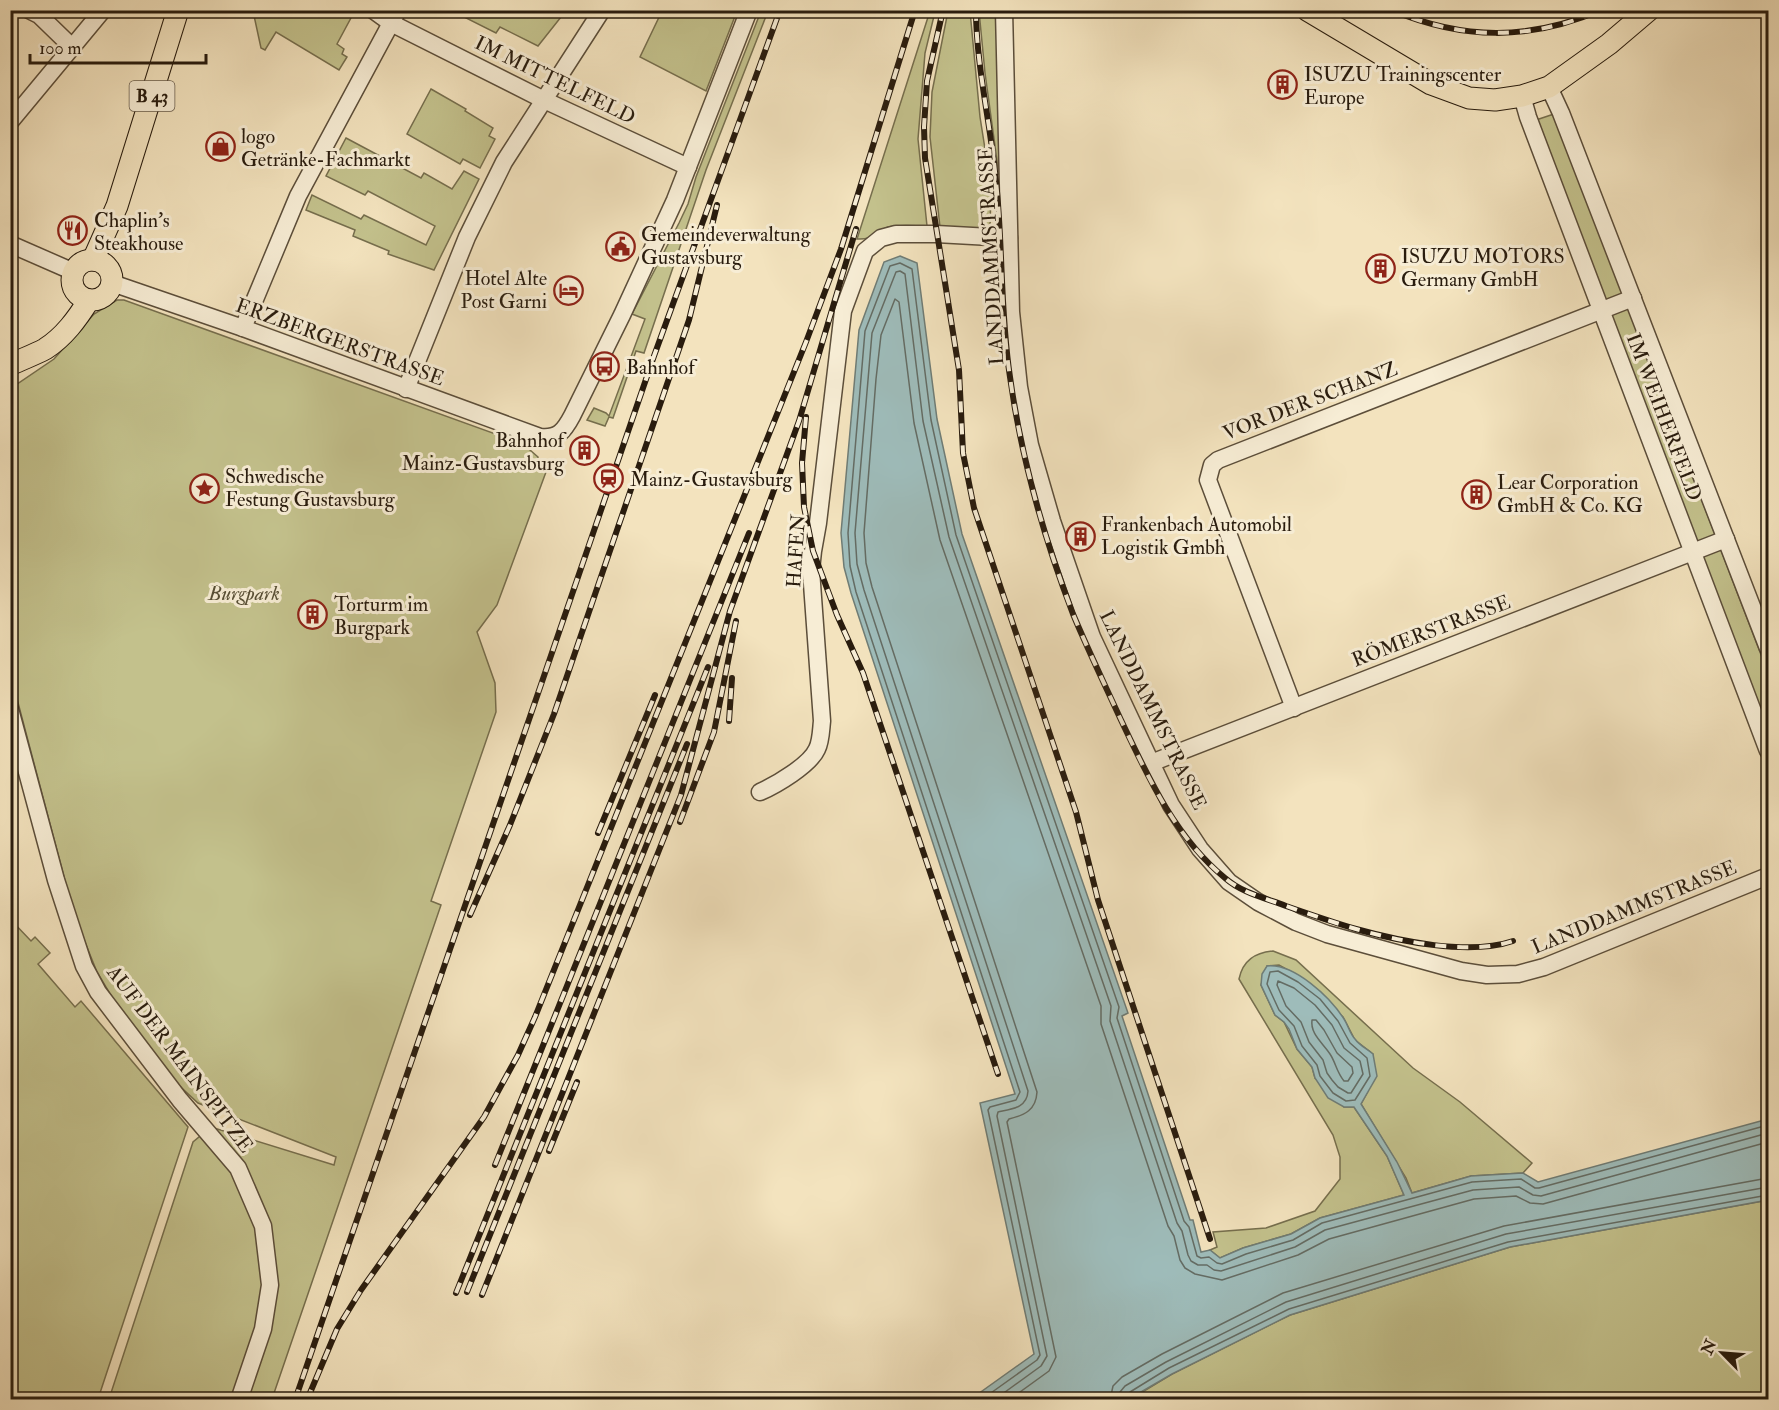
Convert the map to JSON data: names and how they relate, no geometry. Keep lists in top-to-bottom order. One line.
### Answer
{"streets":{"main road":["B 43"],"street":["IM MITTELFELD","LANDDAMMSTRASSE","ERZBERGERSTRASSE","VOR DER SCHANZ","IM WEIHERFELD","HAFEN","RÖMERSTRASSE","AUF DER MAINSPITZE"]},"crossings":[["IM MITTELFELD","ERZBERGERSTRASSE"],["B 43","ERZBERGERSTRASSE"],["LANDDAMMSTRASSE","HAFEN"],["LANDDAMMSTRASSE","RÖMERSTRASSE"],["VOR DER SCHANZ","IM WEIHERFELD"],["VOR DER SCHANZ","RÖMERSTRASSE"],["IM WEIHERFELD","RÖMERSTRASSE"]],"parks":["Burgpark"],"places":{"building":["ISUZU Trainingscenter Europe","ISUZU MOTORS Germany GmbH","Bahnhof Mainz-Gustavsburg","Lear Corporation GmbH & Co. KG","Frankenbach Automobil Logistik Gmbh","Torturm im Burgpark"],"shop":["logo Getränke-Fachmarkt"],"restaurant":["Chaplin's Steakhouse"],"public building":["Gemeindeverwaltung Gustavsburg"],"hotel":["Hotel Alte Post Garni"],"bus stop":["Bahnhof"],"station":["Mainz-Gustavsburg"],"place":["Schwedische Festung Gustavsburg"]},"scale_bar":"100 m","north":"top left"}
